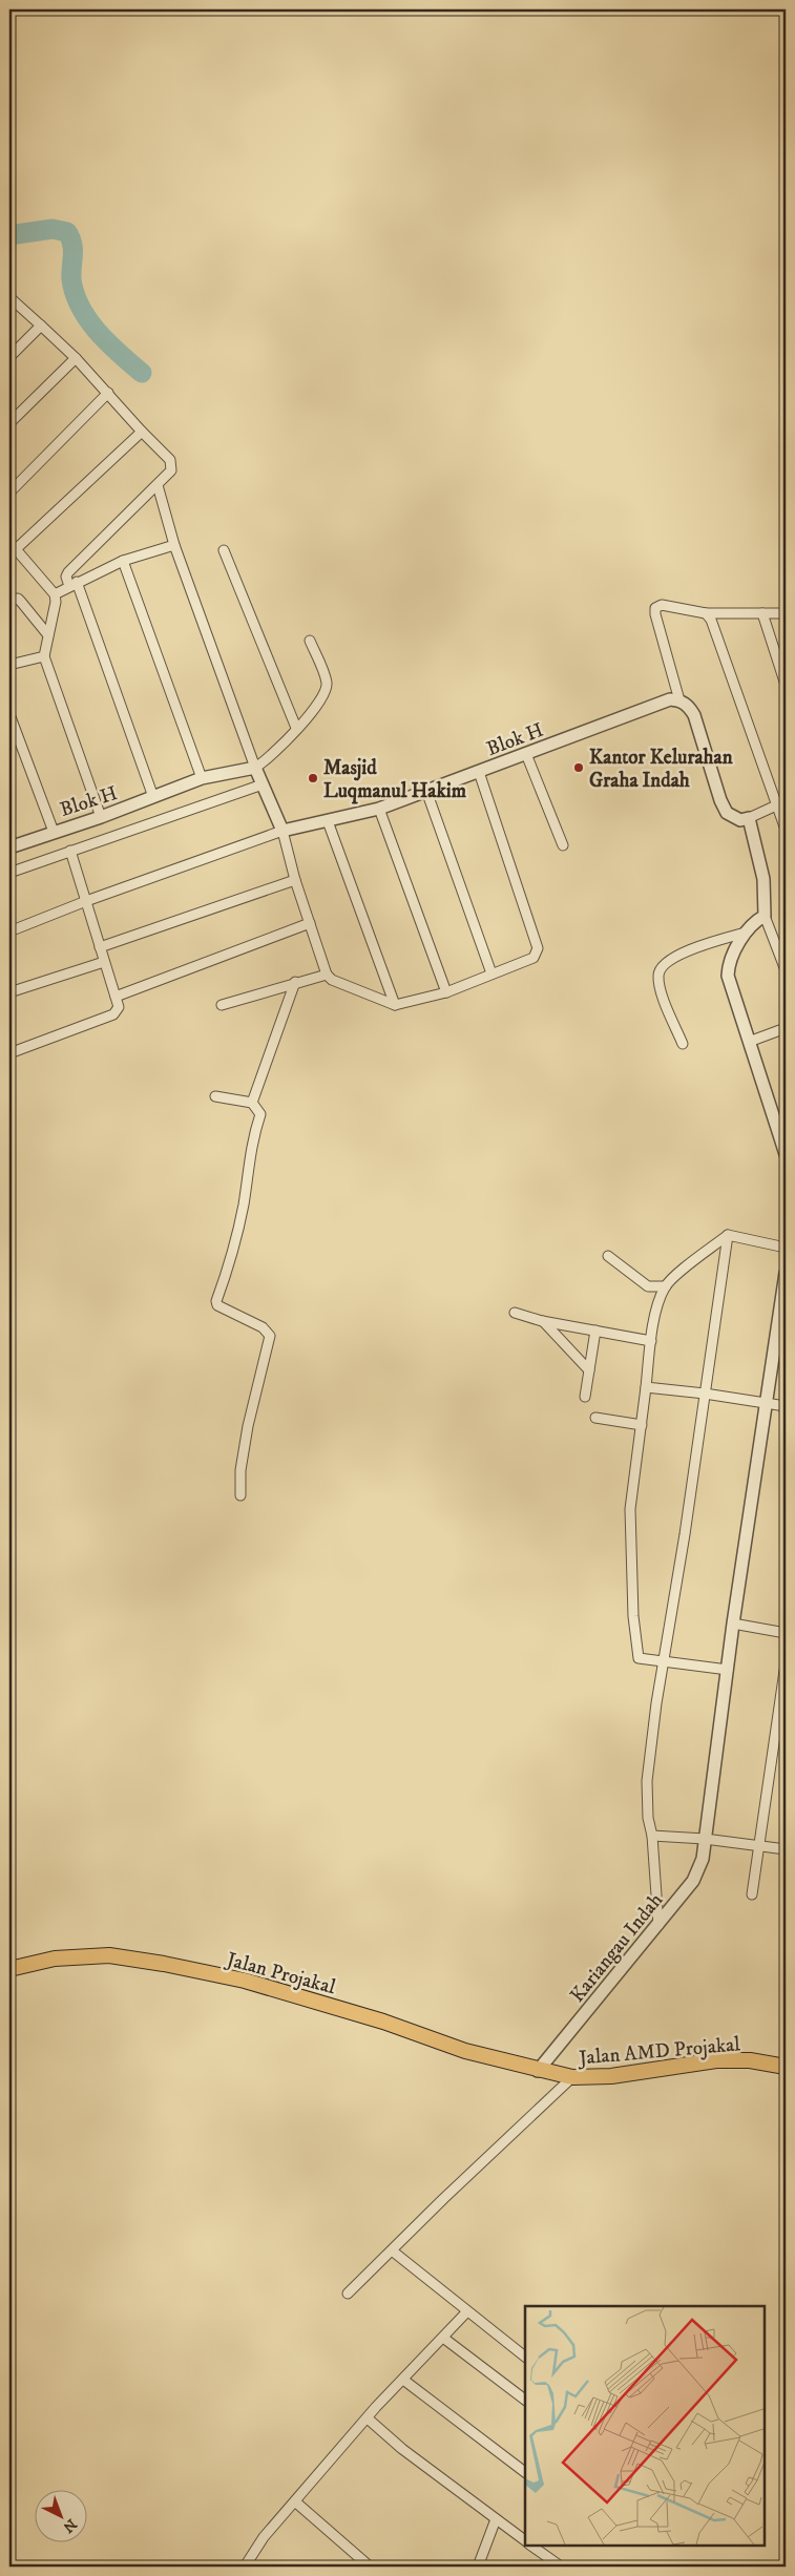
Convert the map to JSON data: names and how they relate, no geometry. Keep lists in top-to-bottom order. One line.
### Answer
{"streets":{"main road":["Jalan Projakal","Jalan AMD Projakal"],"street":["Blok H","Kariangau Indah"]},"crossings":[["Kariangau Indah","Jalan Projakal"],["Kariangau Indah","Jalan AMD Projakal"],["Jalan Projakal","Jalan AMD Projakal"]],"places":["Kantor Kelurahan Graha Indah","Masjid Luqmanul Hakim"],"north":"bottom right"}
